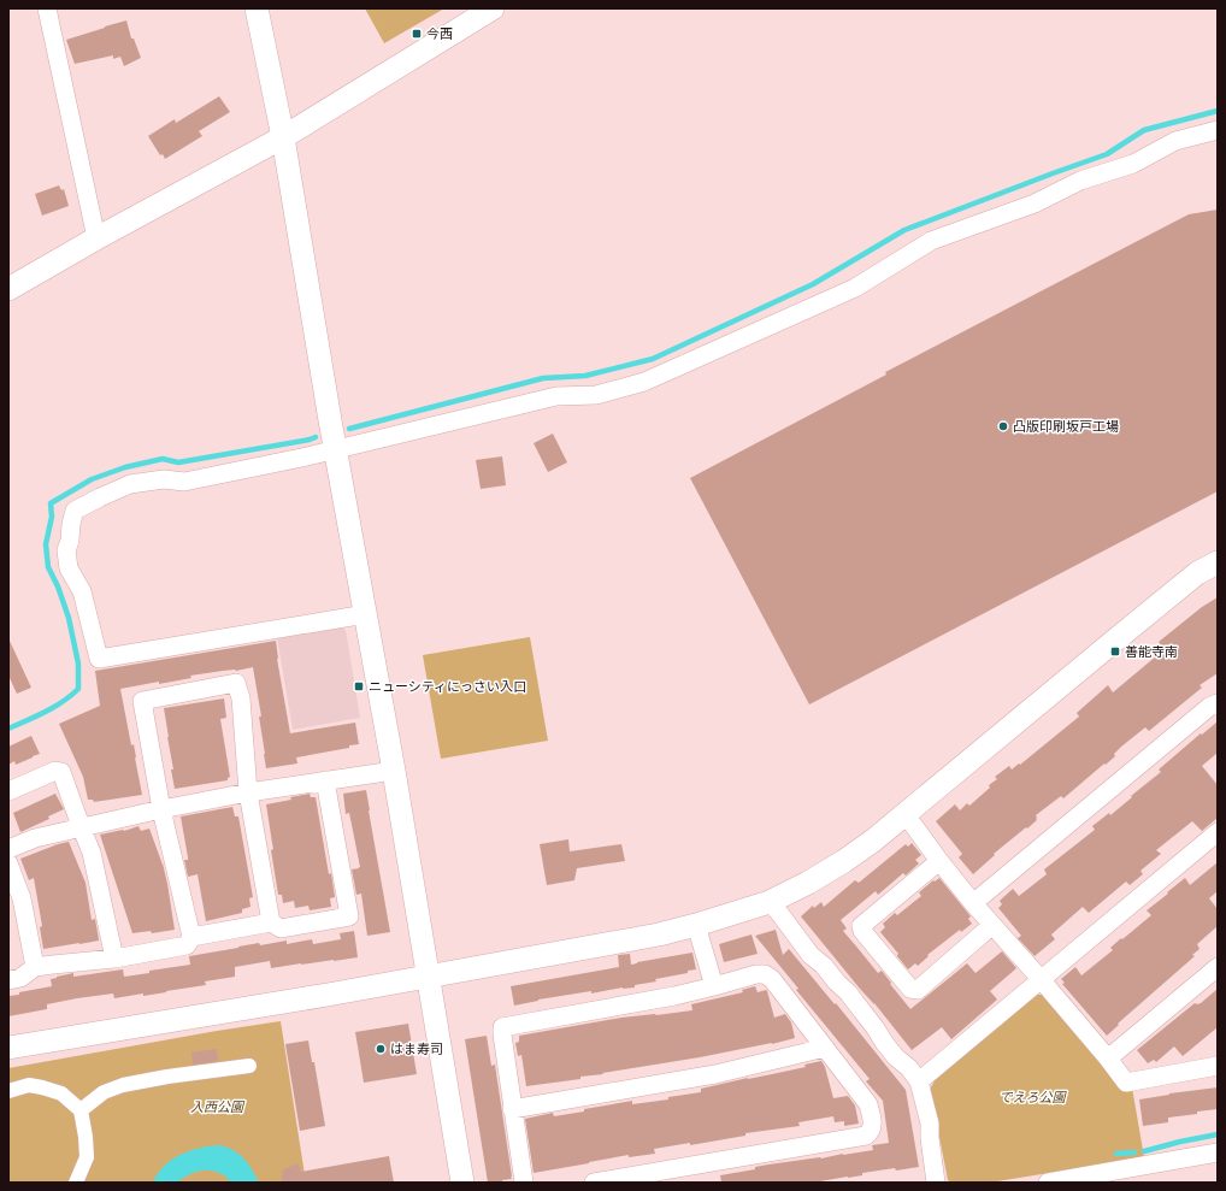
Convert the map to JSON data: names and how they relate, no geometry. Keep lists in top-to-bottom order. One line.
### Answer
{"parks":["でえろ公園","入西公園"],"places":{"transit":["今西","善能寺南","ニューシティにっさい入口"],"other":["凸版印刷坂戸工場","はま寿司"]}}
